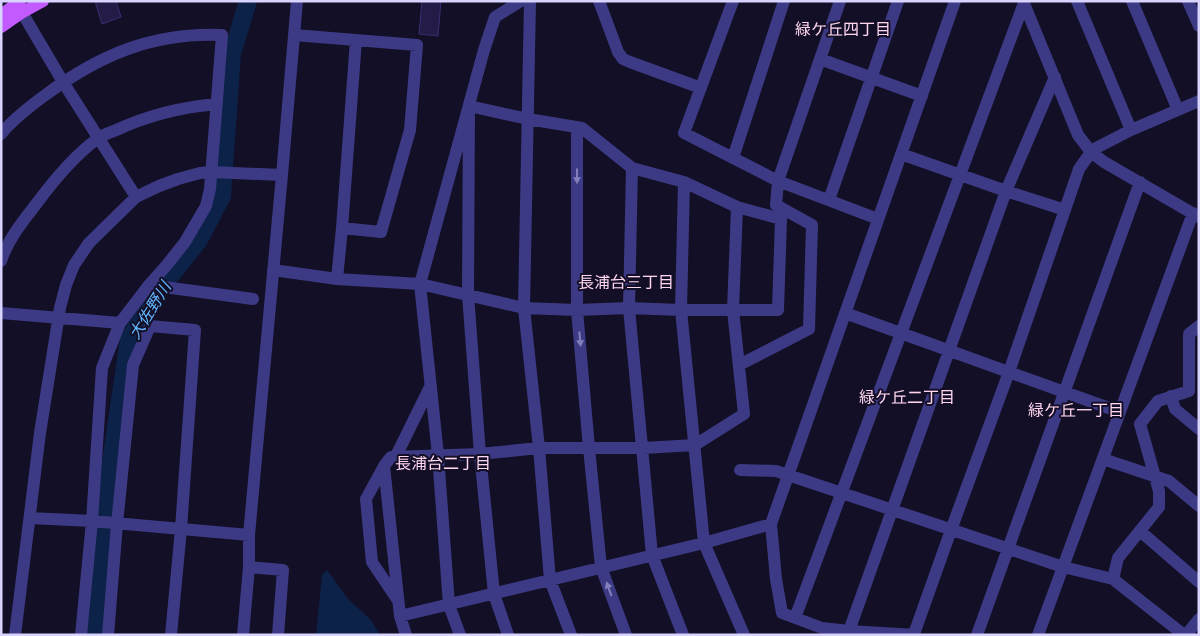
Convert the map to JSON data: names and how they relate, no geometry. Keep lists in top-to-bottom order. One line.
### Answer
{"districts":["緑ケ丘四丁目","長浦台三丁目","緑ケ丘二丁目","緑ケ丘一丁目","長浦台二丁目"],"water":["大佐野川"]}
